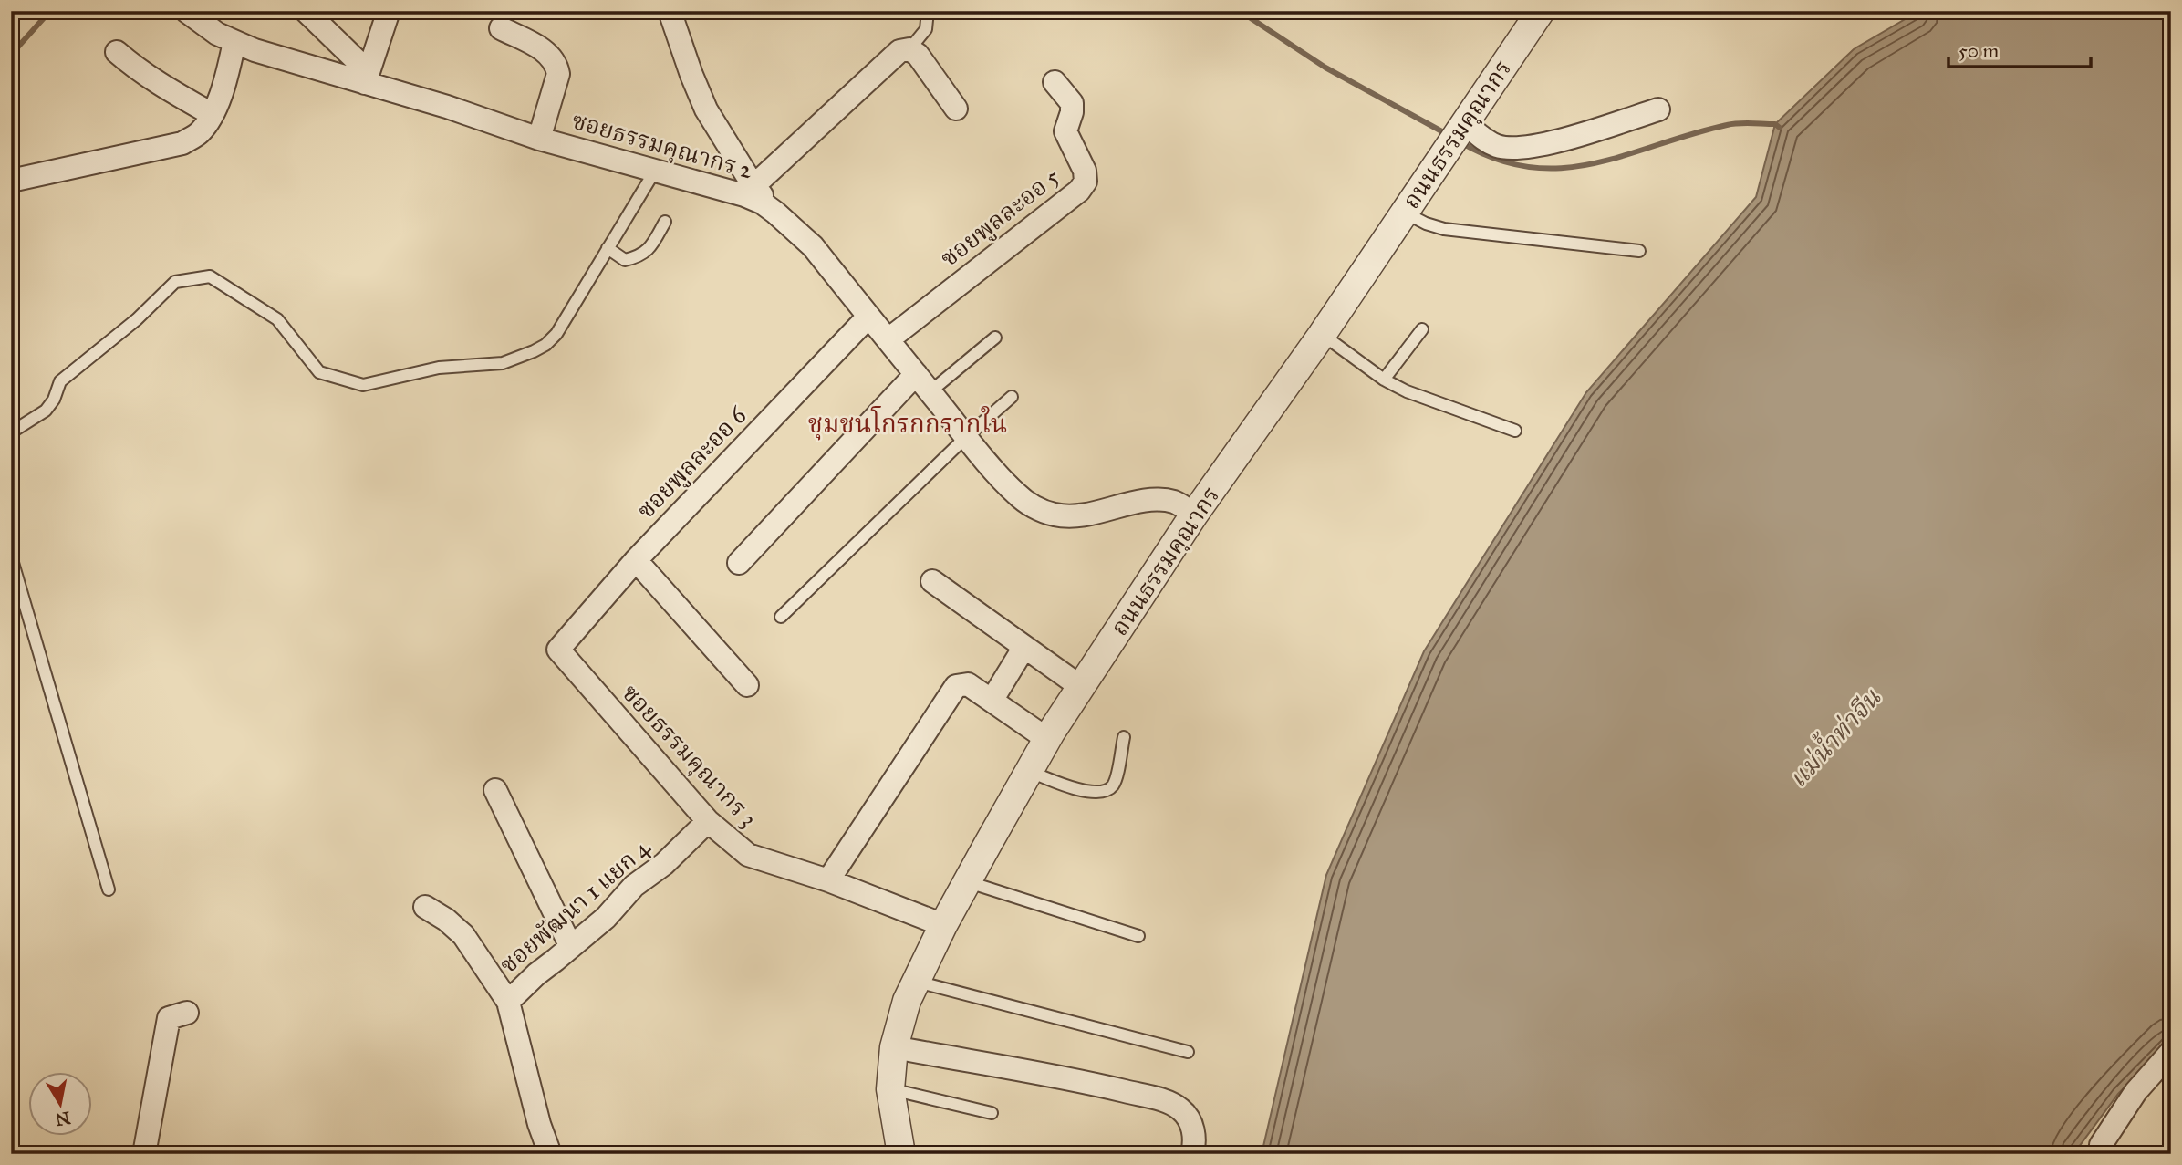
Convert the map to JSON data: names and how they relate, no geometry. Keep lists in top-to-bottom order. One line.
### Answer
{"streets":{"street":["ถนนธรรมคุณากร","ซอยธรรมคุณากร 2","ซอยพูลละออ 5","ซอยพูลละออ 6","ซอยธรรมคุณากร 3","ซอยพัฒนา 1 แยก 4"]},"crossings":[["ถนนธรรมคุณากร","ซอยธรรมคุณากร 2"],["ถนนธรรมคุณากร","ซอยธรรมคุณากร 3"],["ซอยธรรมคุณากร 2","ซอยพูลละออ 5"],["ซอยธรรมคุณากร 2","ซอยพูลละออ 6"],["ซอยพูลละออ 6","ซอยธรรมคุณากร 3"],["ซอยธรรมคุณากร 3","ซอยพัฒนา 1 แยก 4"]],"districts":["ชุมชนโกรกกรากใน"],"water":["แม่น้ำท่าจีน"],"scale_bar":"50 m","north":"bottom"}
